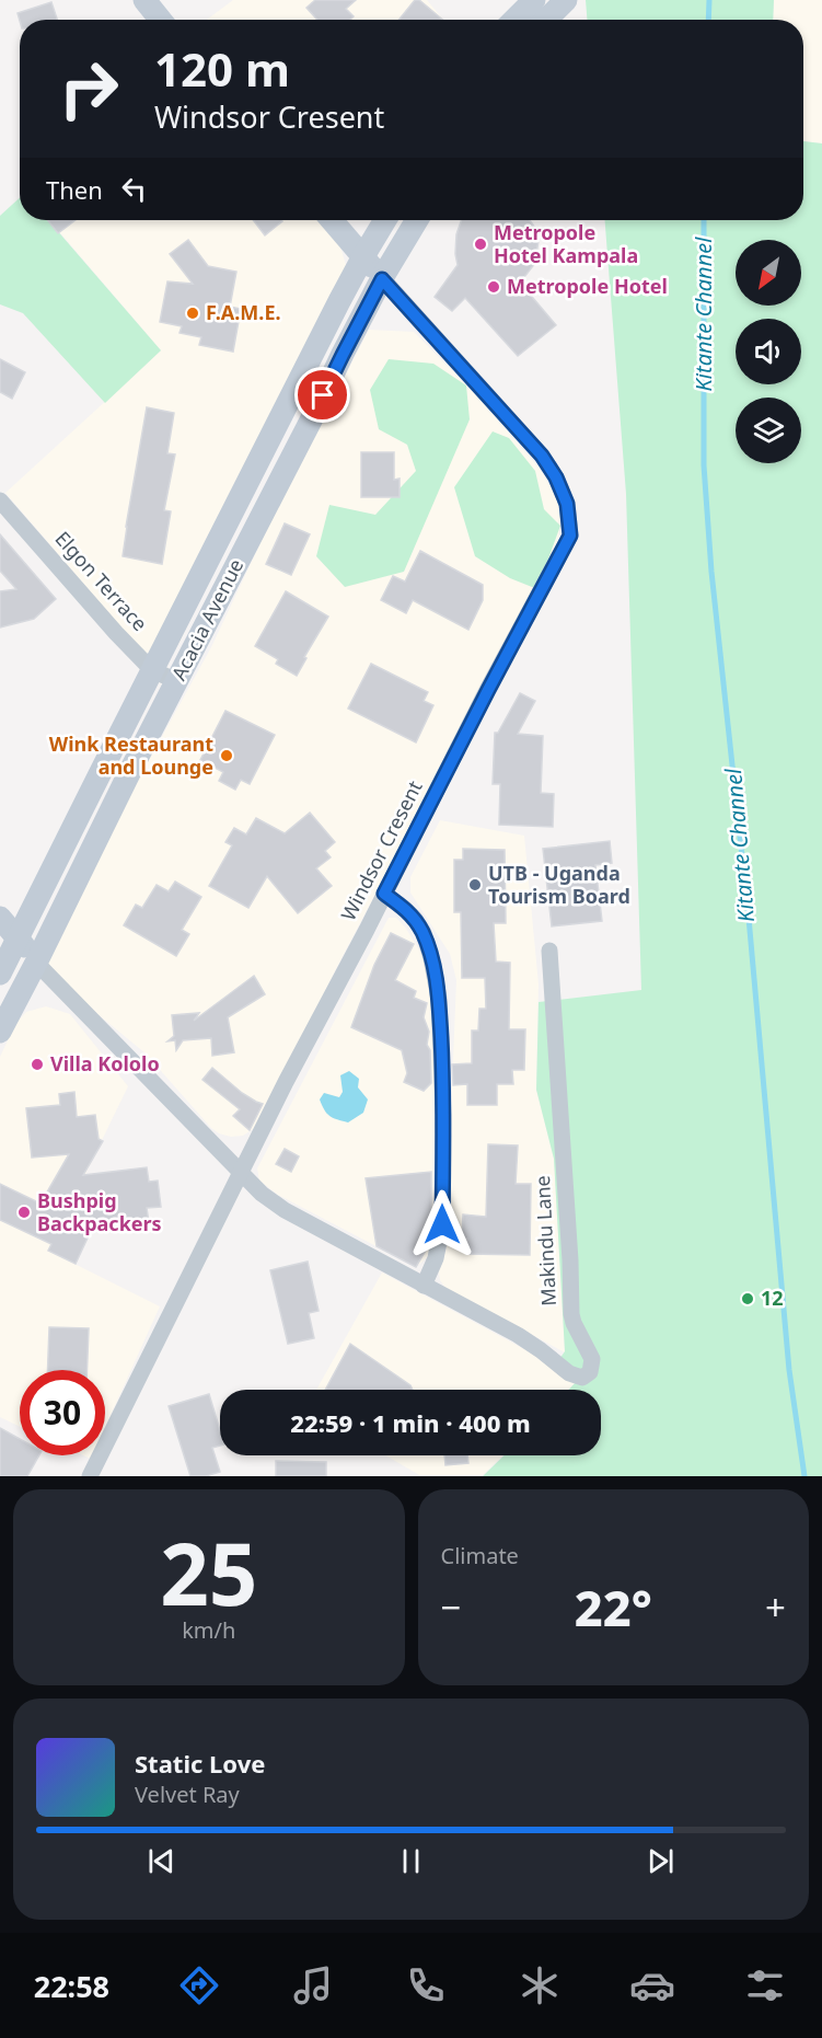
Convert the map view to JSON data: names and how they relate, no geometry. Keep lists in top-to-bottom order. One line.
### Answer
{"streets":{"main road":["Acacia Avenue"],"street":["Elgon Terrace","Windsor Cresent","Makindu Lane"]},"crossings":[["Elgon Terrace","Acacia Avenue"],["Acacia Avenue","Windsor Cresent"],["Acacia Avenue","Makindu Lane"],["Windsor Cresent","Makindu Lane"]],"water":["Kitante Channel"],"places":["Metropole Hotel Kampala","Metropole Hotel","F.A.M.E.","Wink Restaurant and Lounge","UTB - Uganda Tourism Board","Villa Kololo","Bushpig Backpackers","12"],"north":"bottom left","page":{"turn":["120 m","Windsor Cresent"],"then":"Then","limit":"30","trip":"22:59 · 1 min · 400 m","tile":[["25","km/h"],"Climate"],"heat":["−","22°","+"],"song":["Static Love","Velvet Ray"],"tabs":"22:58"}}
